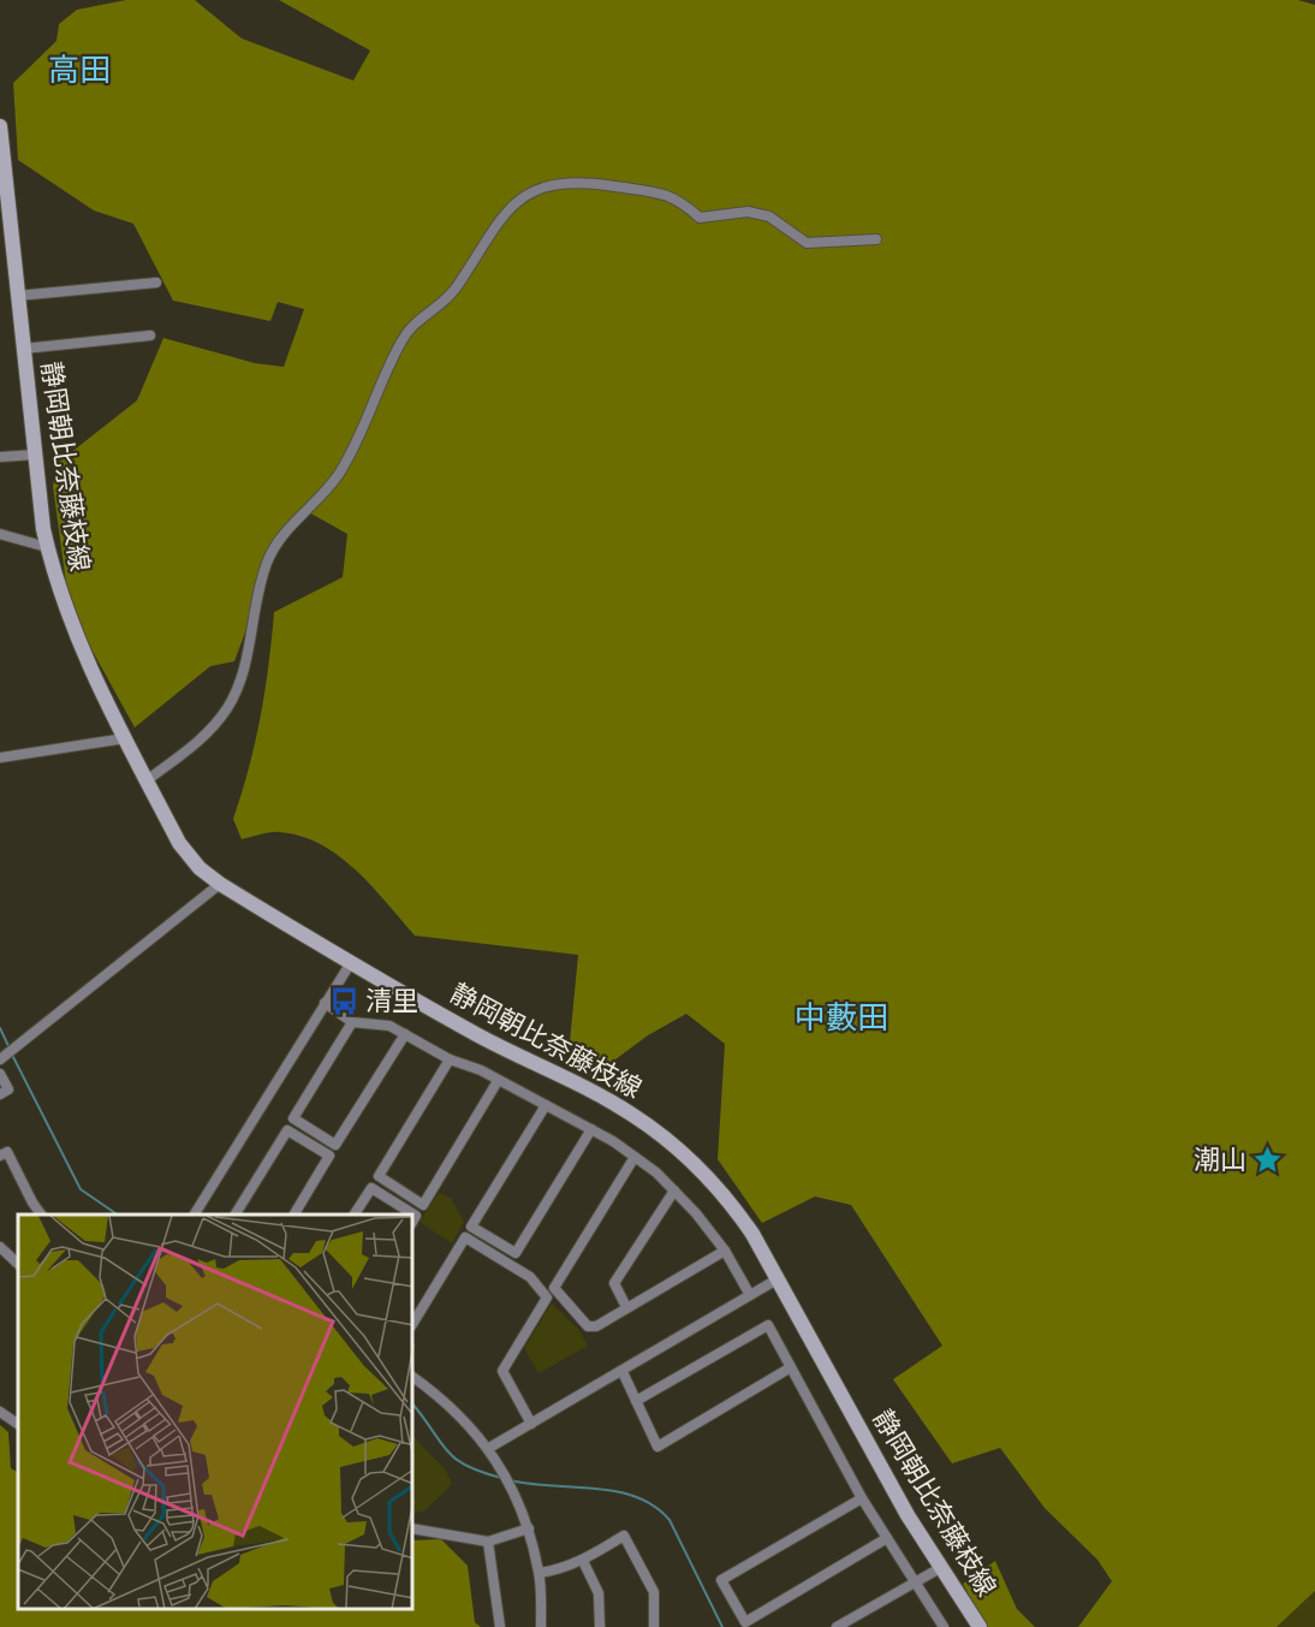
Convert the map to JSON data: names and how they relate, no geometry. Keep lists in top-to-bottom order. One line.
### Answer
{"streets":{"main road":["静岡朝比奈藤枝線"]},"districts":["高田","中藪田"],"places":{"bus stop":["清里"],"place":["潮山"]}}
